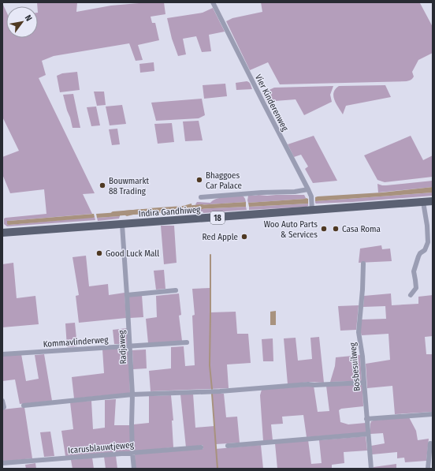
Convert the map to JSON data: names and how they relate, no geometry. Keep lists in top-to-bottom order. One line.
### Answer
{"streets":{"main road":["Indira Gandhiweg","18"],"street":["Vier Kinderenweg","Kommavlinderweg","Radjaweg","Bosbesuilweg","Icarusblauwtjeweg"]},"crossings":[["Vier Kinderenweg","Indira Gandhiweg"],["Indira Gandhiweg","Radjaweg"],["Kommavlinderweg","Radjaweg"],["Radjaweg","Icarusblauwtjeweg"]],"places":["Bhaggoes Car Palace","Bouwmarkt 88 Trading","Woo Auto Parts & Services","Casa Roma","Red Apple","Good Luck Mall"],"north":"top right"}
